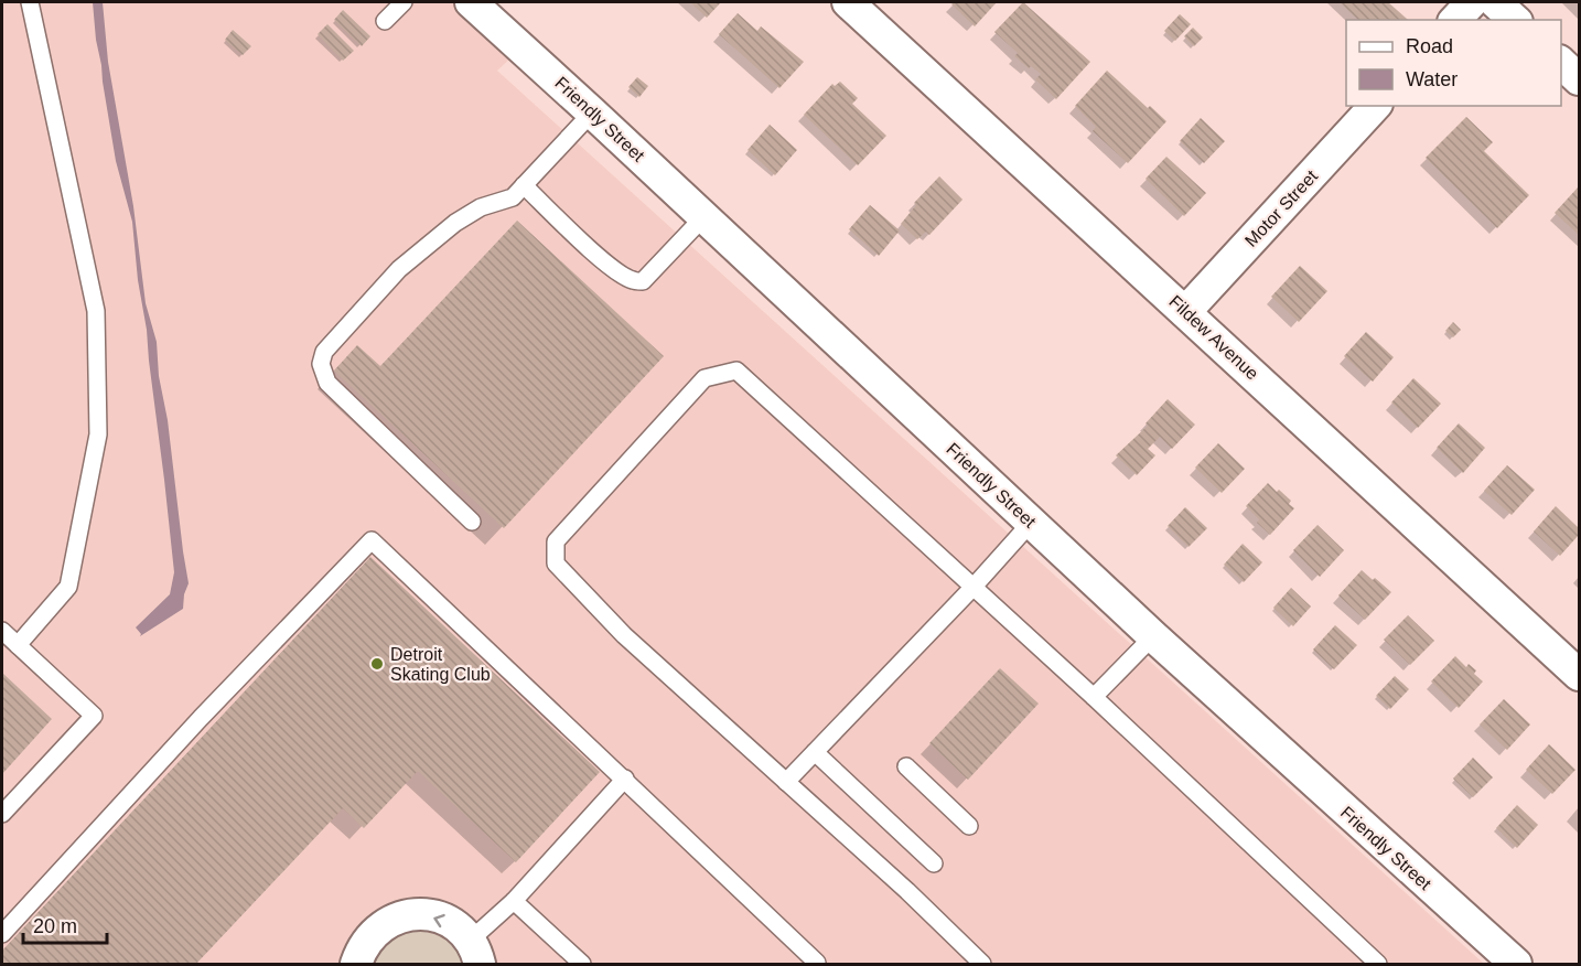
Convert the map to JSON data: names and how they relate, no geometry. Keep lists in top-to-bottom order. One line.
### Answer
{"streets":{"street":["Friendly Street","Motor Street","Fildew Avenue"]},"crossings":[["Motor Street","Fildew Avenue"]],"places":["Detroit Skating Club"],"legend":["Road","Water"],"scale_bar":"20 m"}
